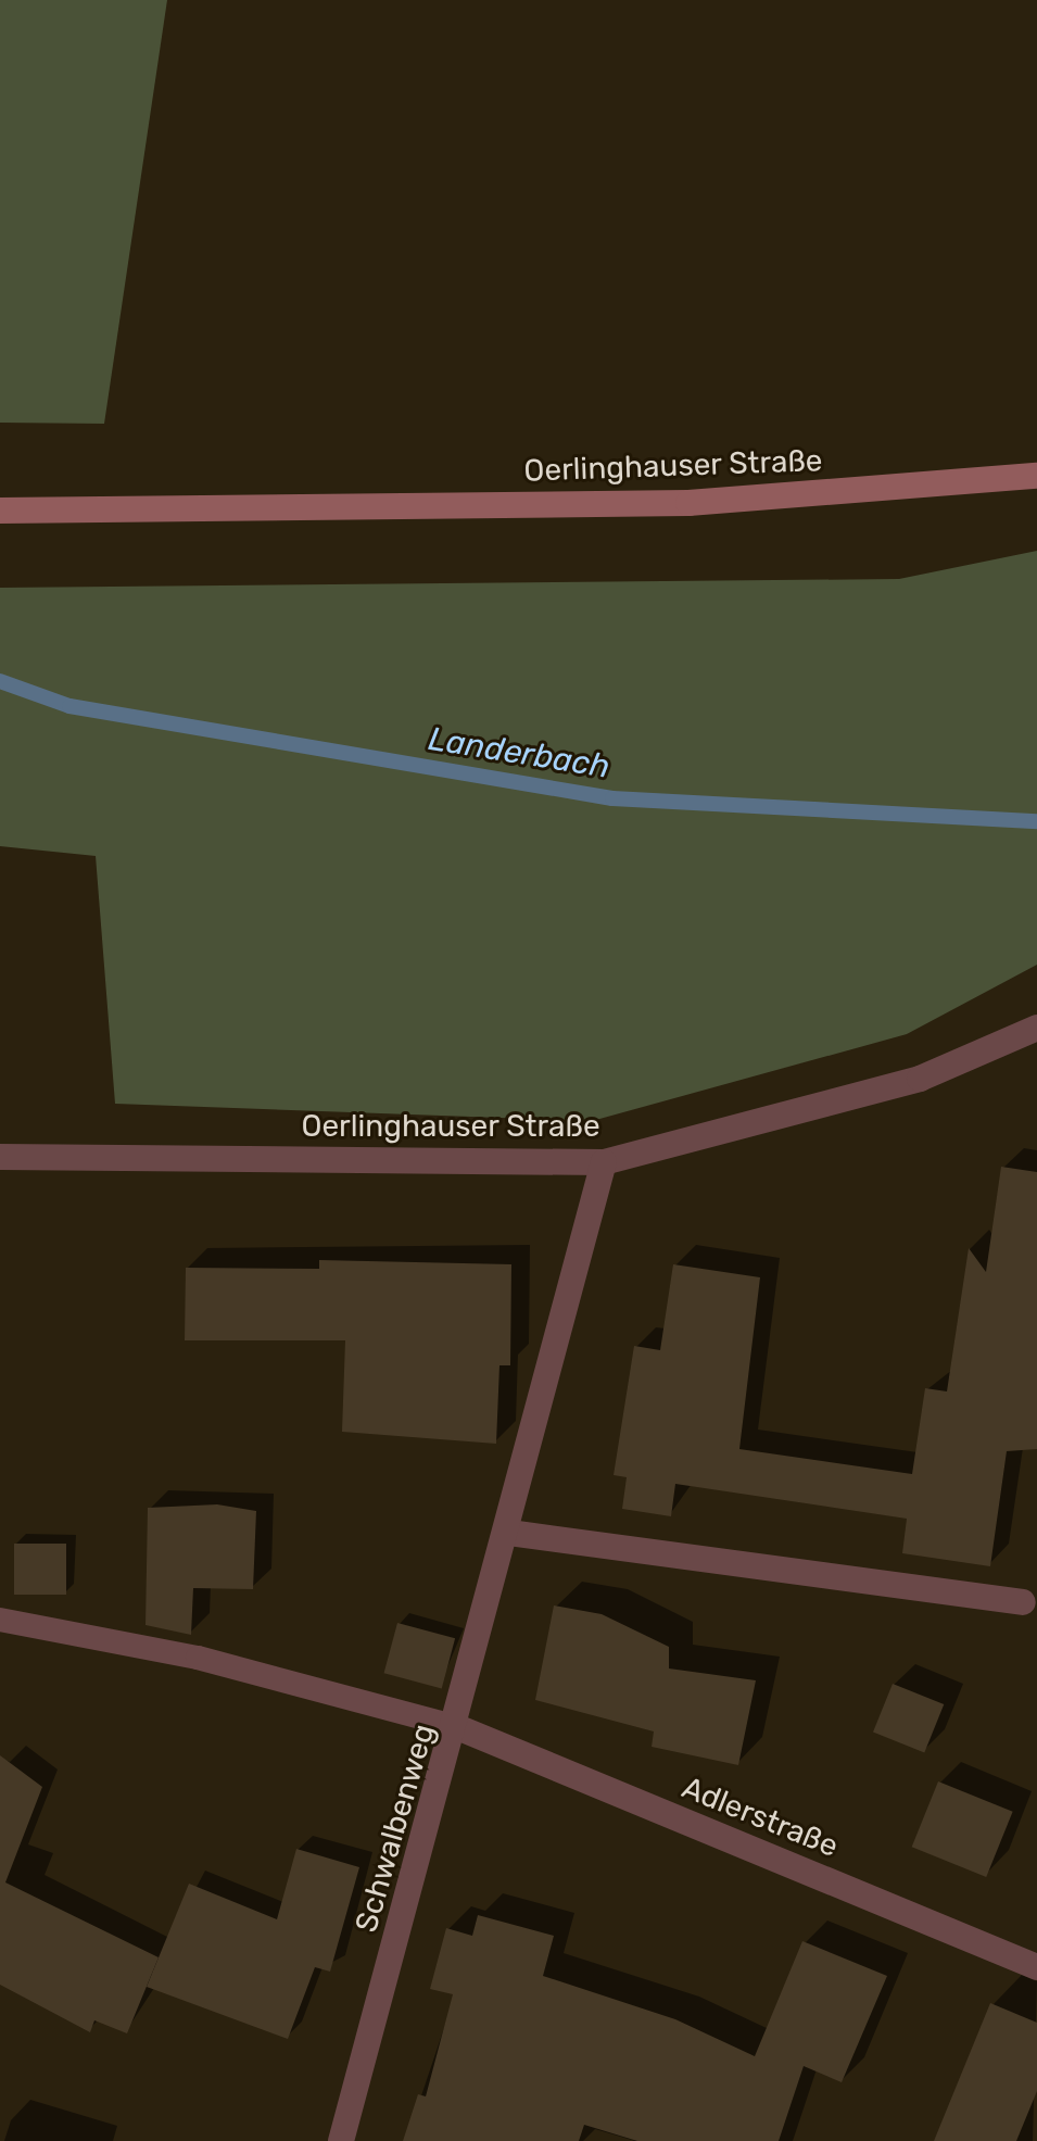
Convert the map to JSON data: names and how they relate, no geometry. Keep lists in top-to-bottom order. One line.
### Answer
{"streets":{"main road":["Oerlinghauser Straße"],"street":["Adlerstraße","Schwalbenweg"]},"crossings":[["Oerlinghauser Straße","Schwalbenweg"],["Adlerstraße","Schwalbenweg"]],"water":["Landerbach"]}
